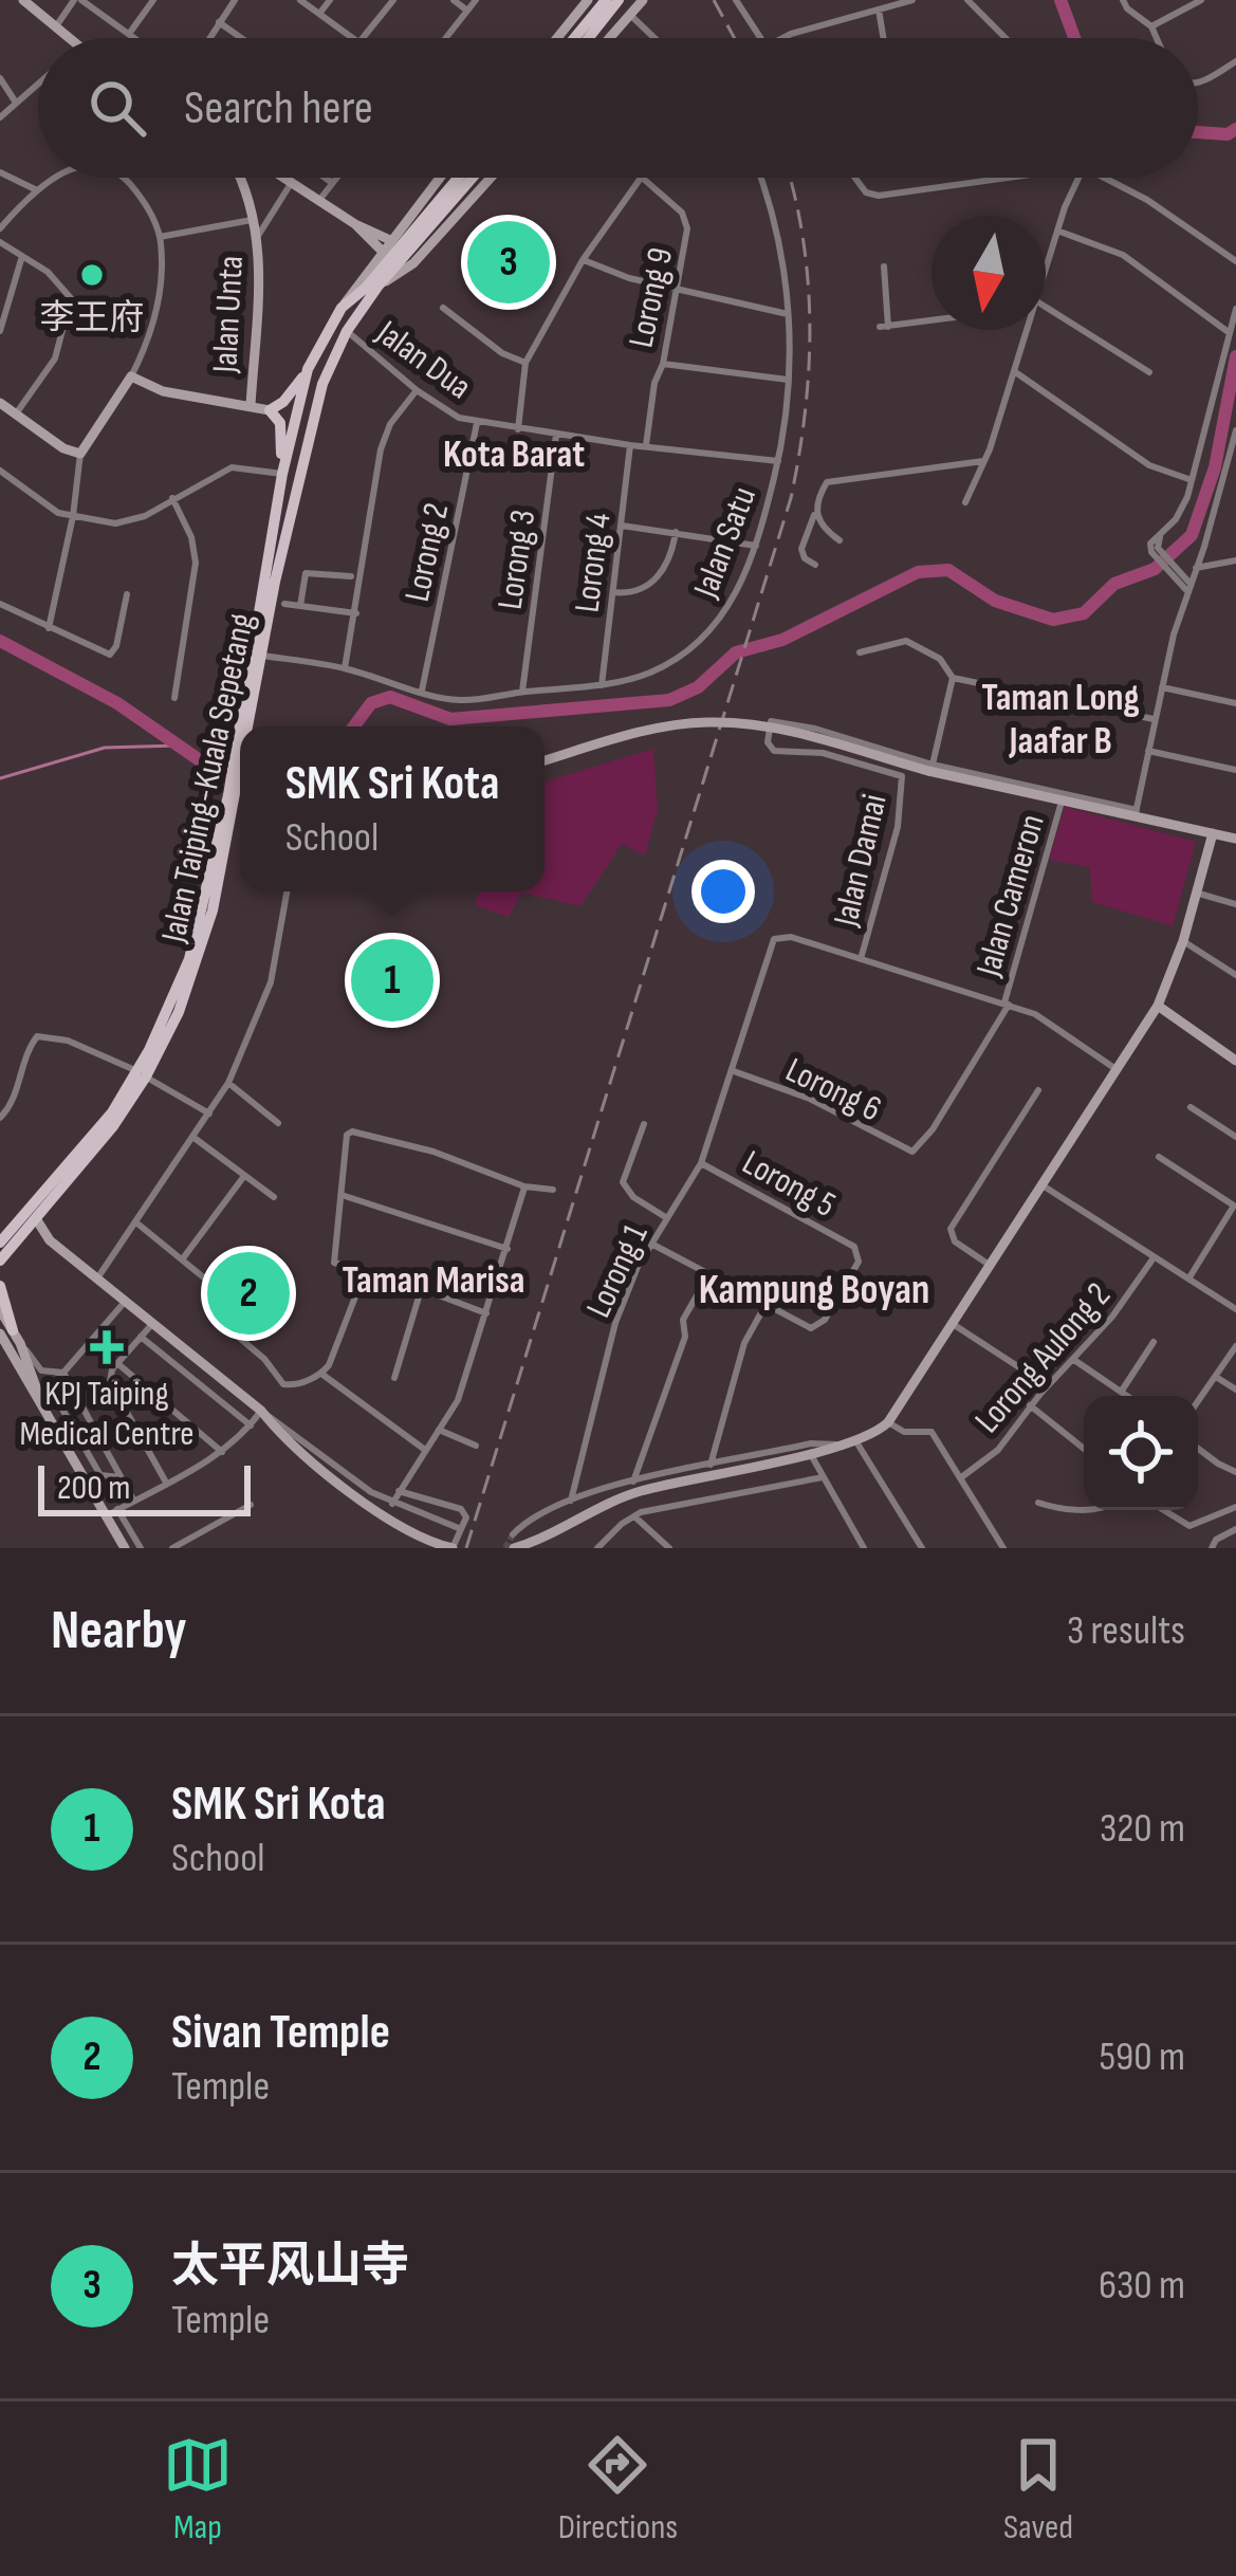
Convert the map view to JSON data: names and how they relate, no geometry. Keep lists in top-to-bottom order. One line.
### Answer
{"streets":{"main road":["Jalan Taiping-Kuala Sepetang"],"street":["Lorong 9","Jalan Unta","Jalan Dua","Jalan Satu","Lorong 2","Lorong 3","Lorong 4","Jalan Damai","Jalan Cameron","Lorong 6","Lorong 5","Lorong 1","Lorong Aulong 2"]},"crossings":[["Lorong 9","Jalan Dua"],["Jalan Dua","Jalan Satu"],["Jalan Dua","Lorong 2"],["Jalan Dua","Lorong 3"],["Jalan Dua","Lorong 4"],["Jalan Dua","Jalan Taiping-Kuala Sepetang"],["Jalan Satu","Lorong 2"],["Jalan Satu","Lorong 3"],["Jalan Satu","Lorong 4"],["Jalan Satu","Jalan Taiping-Kuala Sepetang"],["Jalan Damai","Lorong 1"],["Jalan Cameron","Lorong 6"],["Lorong 6","Lorong 1"],["Lorong 5","Lorong 1"]],"districts":["Kota Barat","Taman Long Jaafar B","Taman Marisa","Kampung Boyan"],"places":{"other":["李王府"],"health":["KPJ Taiping Medical Centre"]},"scale_bar":"200 m","north":"bottom","page":{"search":"Search here","pins":["3","1","2"],"popup":["SMK Sri Kota","School"],"scale":"200 m","heading":["Nearby","3 results"],"list":[{"mark":"1","name":"SMK Sri Kota","note":"School","value":"320 m"},{"mark":"2","name":"Sivan Temple","note":"Temple","value":"590 m"},{"mark":"3","name":"太平风山寺","note":"Temple","value":"630 m"}],"nav":["Map","Directions","Saved"]}}
